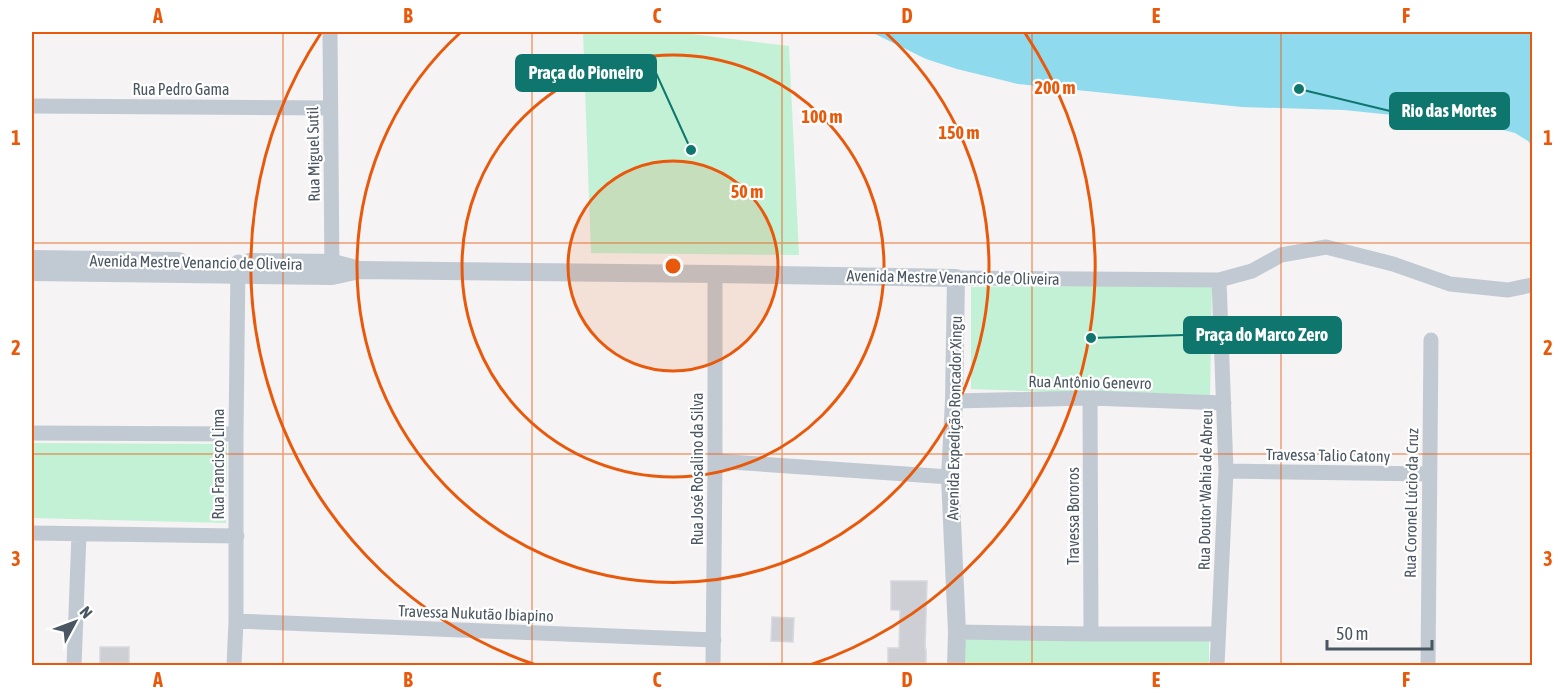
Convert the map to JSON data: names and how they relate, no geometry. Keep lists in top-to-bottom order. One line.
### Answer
{"streets":{"street":["Rua Pedro Gama","Rua Miguel Sutil","Avenida Mestre Venancio de Oliveira","Rua Antônio Genevro","Avenida Expedição Roncador Xingu","Travessa Talio Catony","Rua Francisco Lima","Rua José Rosalino da Silva","Rua Doutor Wahia de Abreu","Rua Coronel Lúcio da Cruz","Travessa Bororos","Travessa Nukutão Ibiapino"]},"crossings":[["Rua Pedro Gama","Rua Miguel Sutil"],["Rua Miguel Sutil","Avenida Mestre Venancio de Oliveira"],["Avenida Mestre Venancio de Oliveira","Avenida Expedição Roncador Xingu"],["Avenida Mestre Venancio de Oliveira","Rua Francisco Lima"],["Avenida Mestre Venancio de Oliveira","Rua José Rosalino da Silva"],["Avenida Mestre Venancio de Oliveira","Rua Doutor Wahia de Abreu"],["Rua Antônio Genevro","Avenida Expedição Roncador Xingu"],["Rua Antônio Genevro","Rua Doutor Wahia de Abreu"],["Rua Antônio Genevro","Travessa Bororos"],["Travessa Talio Catony","Rua Doutor Wahia de Abreu"],["Travessa Talio Catony","Rua Coronel Lúcio da Cruz"],["Rua Francisco Lima","Travessa Nukutão Ibiapino"],["Rua José Rosalino da Silva","Travessa Nukutão Ibiapino"]],"places":["Rio das Mortes","Praça do Pioneiro","Praça do Marco Zero"],"scale_bar":"50 m","north":"top right","grid":{"columns":["A","B","C","D","E","F"],"rows":["1","2","3"]},"rings":["200 m","100 m","150 m","50 m"]}
